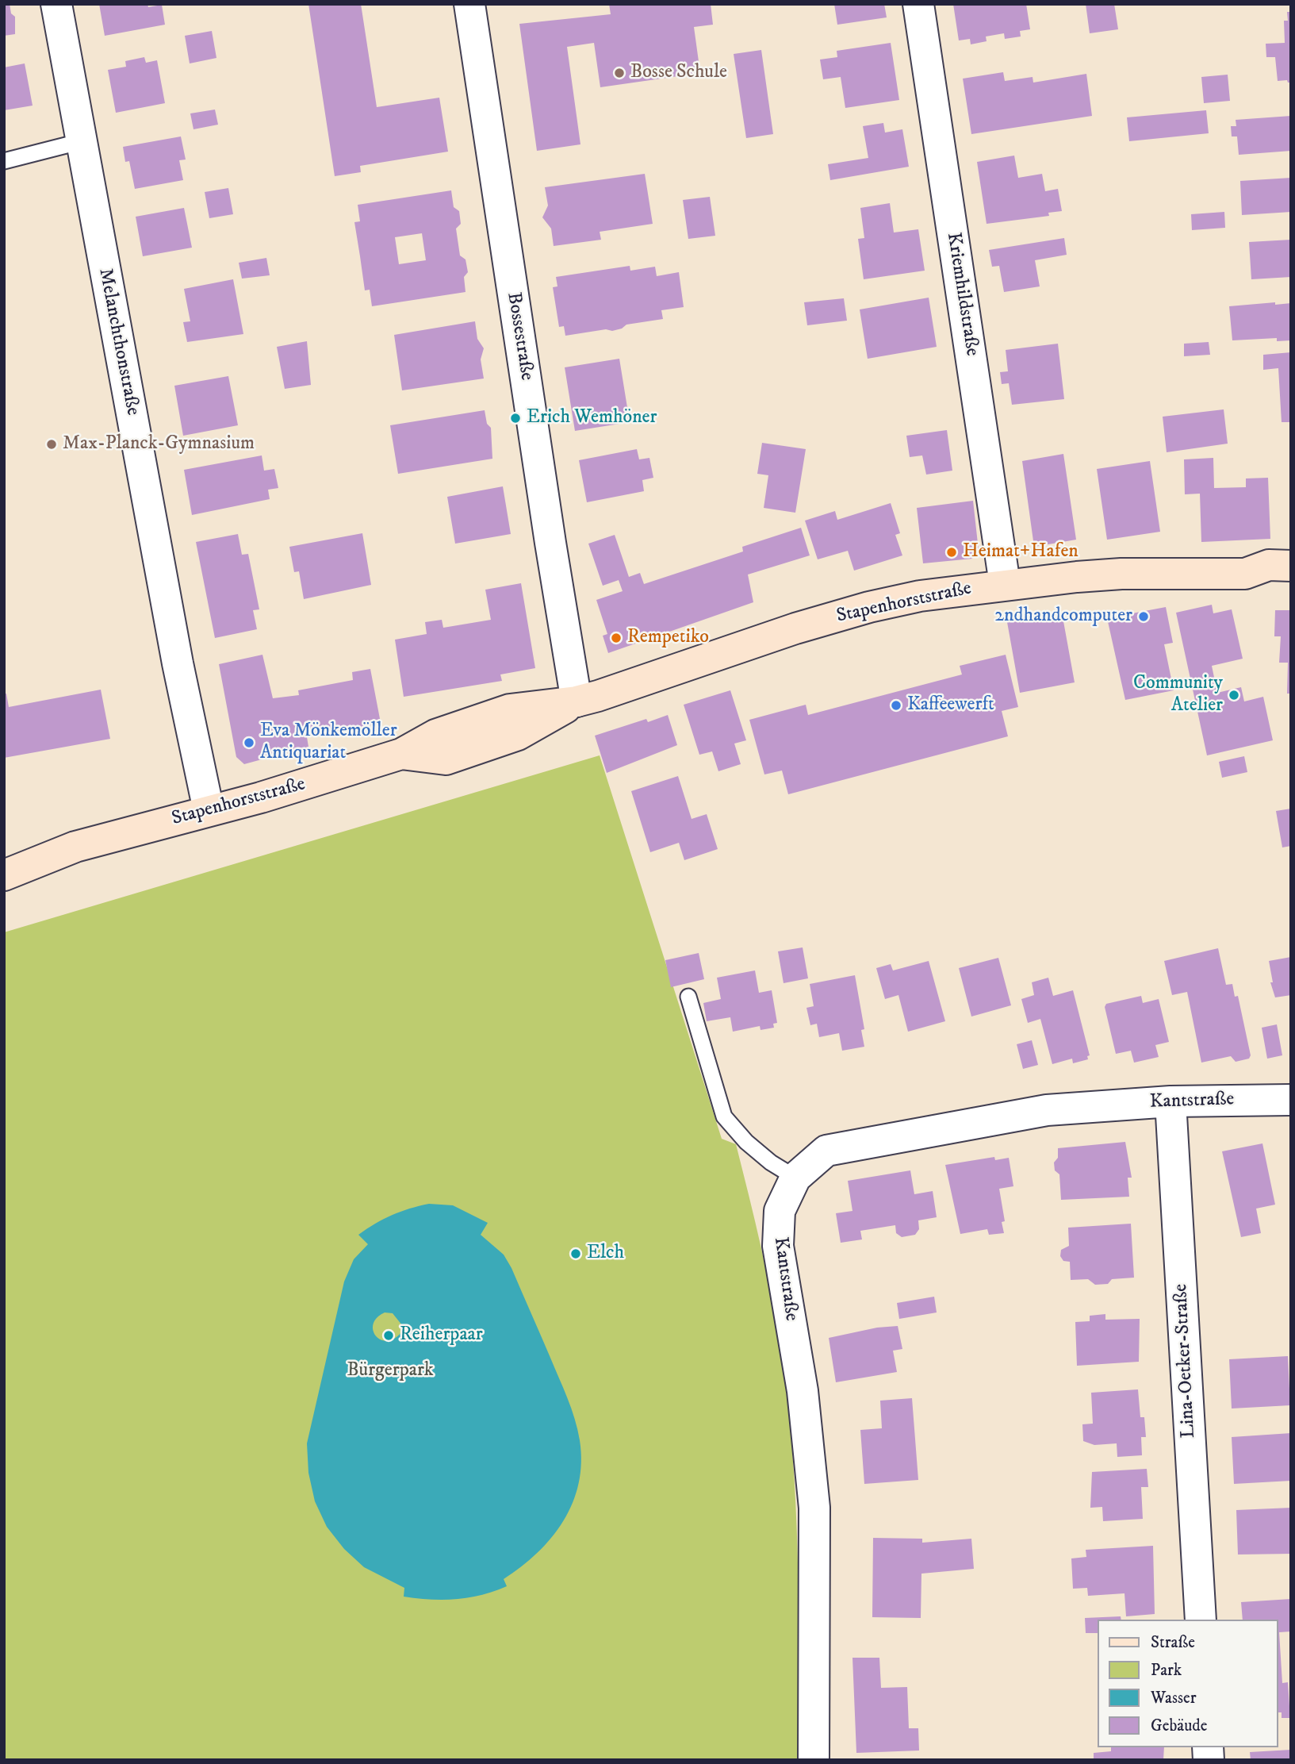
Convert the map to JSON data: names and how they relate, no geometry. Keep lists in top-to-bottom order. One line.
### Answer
{"streets":{"main road":["Stapenhorststraße"],"street":["Kriemhildstraße","Bossestraße","Melanchthonstraße","Kantstraße","Lina-Oetker-Straße"]},"crossings":[["Kriemhildstraße","Stapenhorststraße"],["Bossestraße","Stapenhorststraße"],["Melanchthonstraße","Stapenhorststraße"],["Kantstraße","Lina-Oetker-Straße"]],"parks":["Bürgerpark"],"places":["Bosse Schule","Erich Wemhöner","Max-Planck-Gymnasium","Heimat+Hafen","2ndhandcomputer","Rempetiko","Community Atelier","Kaffeewerft","Eva Mönkemöller Antiquariat","Elch","Reiherpaar"],"legend":["Straße","Park","Wasser","Gebäude"]}
